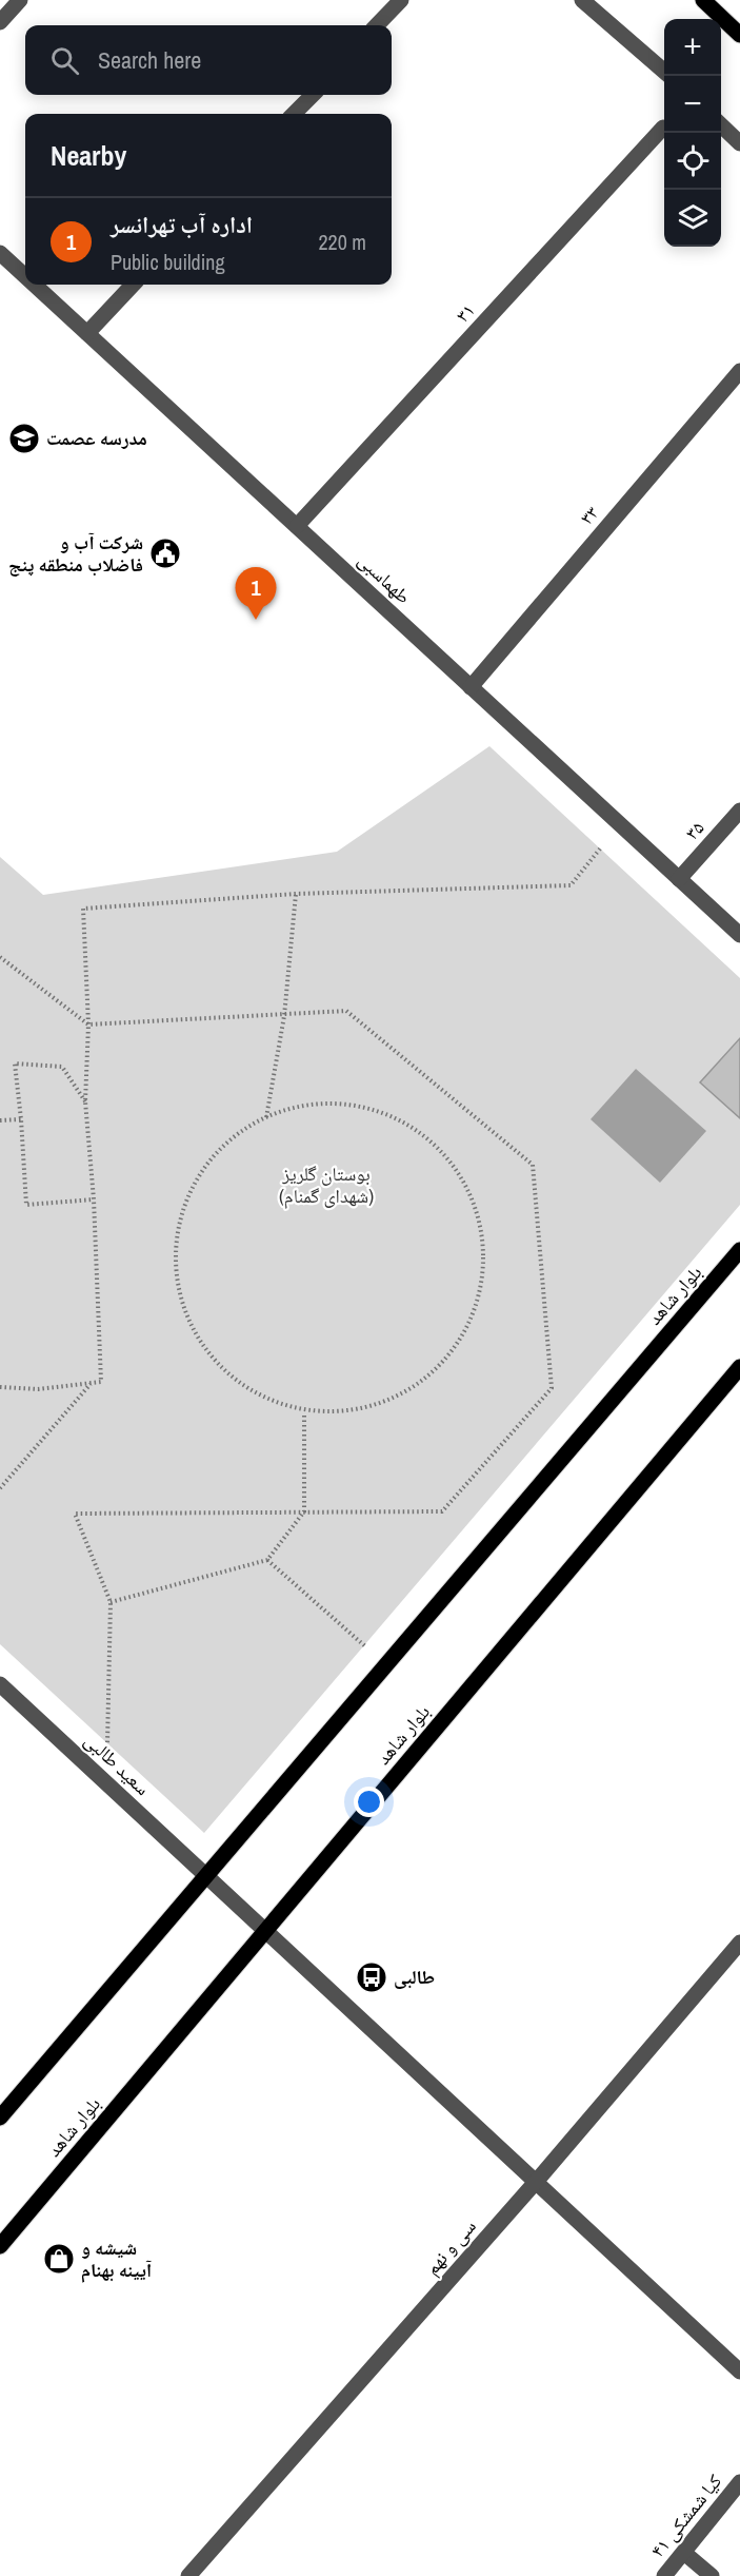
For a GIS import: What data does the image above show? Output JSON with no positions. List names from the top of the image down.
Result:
{
  "streets": {
    "main road": ["بلوار شاهد"],
    "street": [
      "۳۱",
      "۳۳",
      "طهماسبی",
      "۳۵",
      "سعید طالبی",
      "سی و نهم",
      "۴۱ کیا شمشکی"
    ]
  },
  "crossings": [
    ["۳۱", "طهماسبی"],
    ["۳۳", "طهماسبی"],
    ["طهماسبی", "۳۵"],
    ["بلوار شاهد", "سعید طالبی"]
  ],
  "parks": ["بوستان گلریز (شهدای گمنام)"],
  "places": {
    "school or university": ["مدرسه عصمت"],
    "public building": ["شرکت آب و فاضلاب منطقه پنج"],
    "bus stop": ["طالبی"],
    "shop": ["شیشه و آیینه بهنام"]
  },
  "page": {
    "map_buttons": ["+", "−"],
    "search": "Search here",
    "heading": "Nearby",
    "list": [
      {
        "mark": "1",
        "name": "اداره آب تهرانسر",
        "note": "Public building",
        "value": "220 m"
      }
    ],
    "pins": "1"
  }
}
